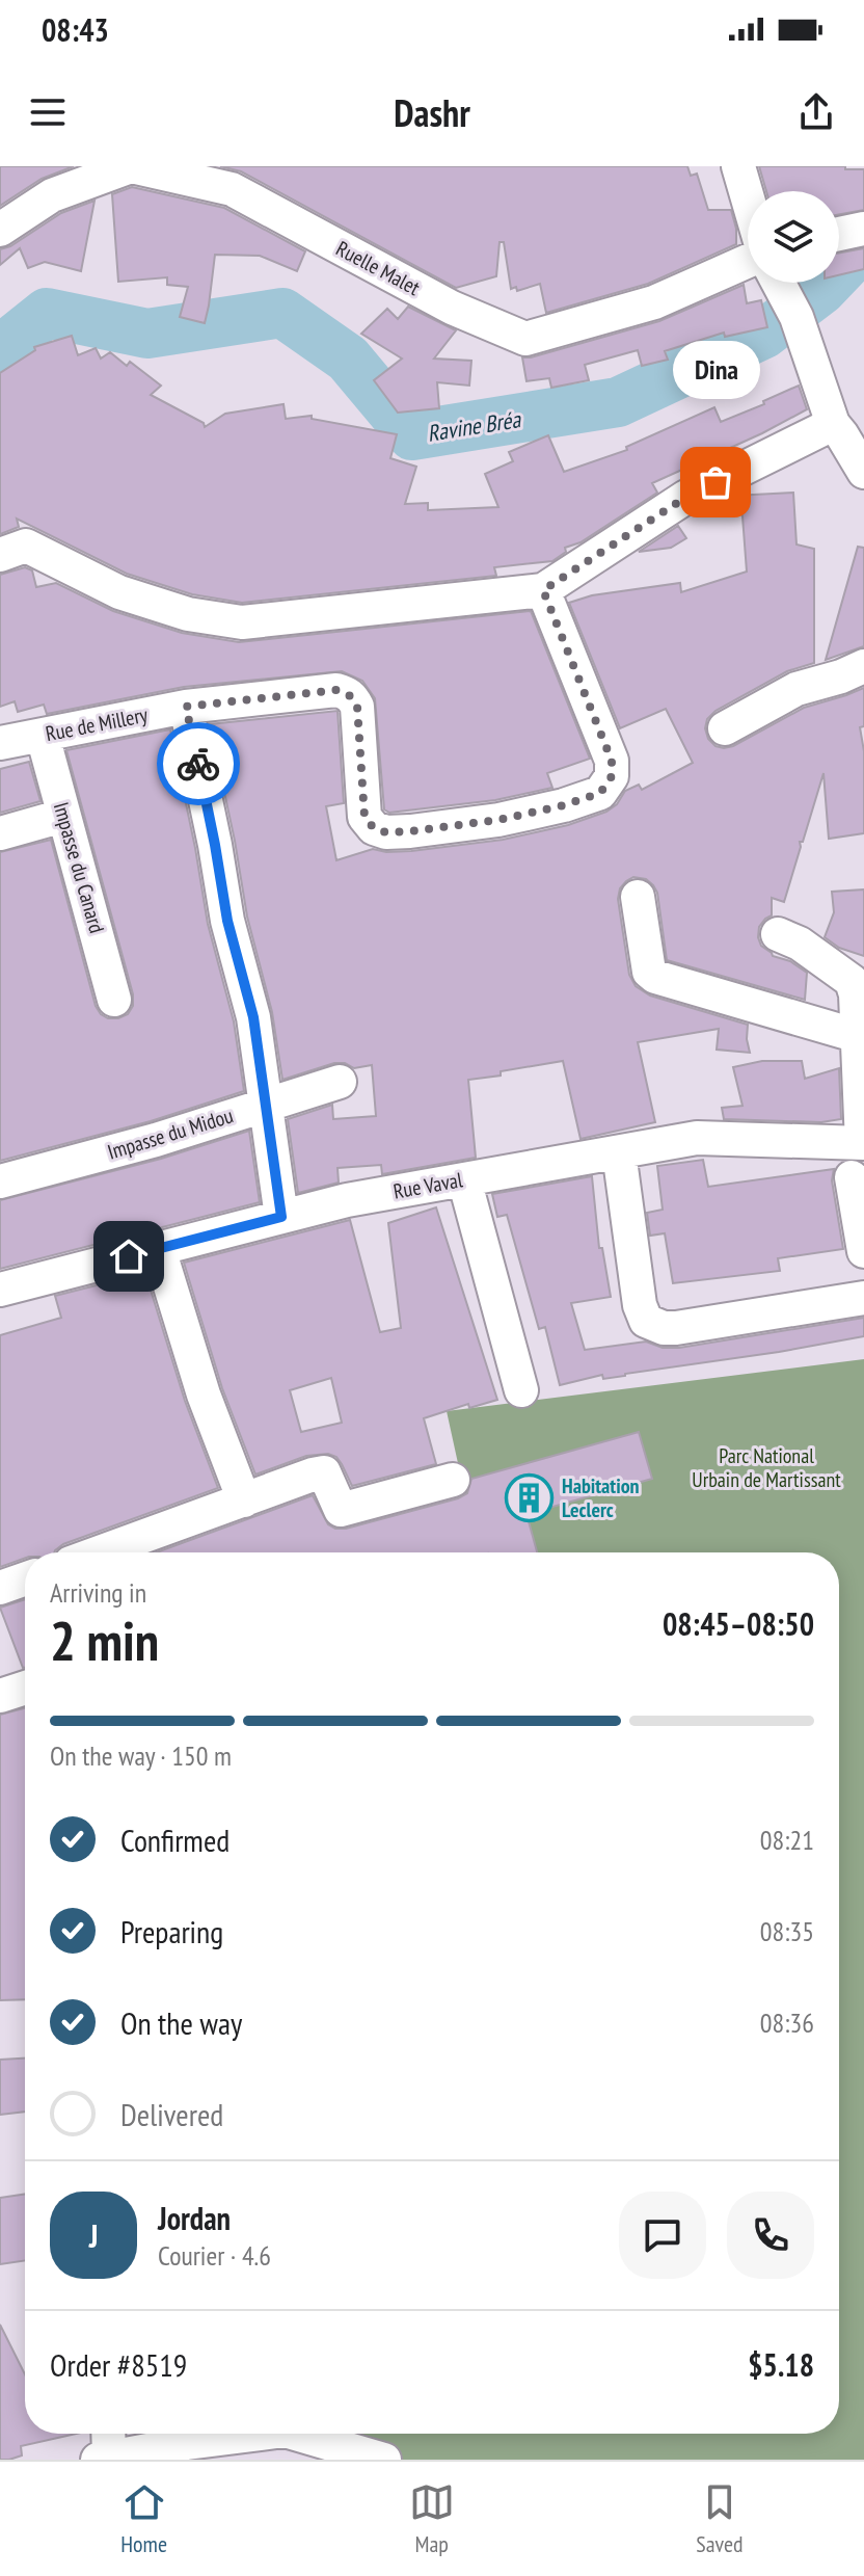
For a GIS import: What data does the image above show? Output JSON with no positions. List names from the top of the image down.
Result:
{
  "streets": {
    "street": [
      "Ruelle Malet",
      "Rue de Millery",
      "Impasse du Canard",
      "Impasse du Midou",
      "Rue Vaval"
    ]
  },
  "crossings": [
    ["Rue de Millery", "Impasse du Canard"]
  ],
  "water": ["Ravine Bréa"],
  "parks": ["Parc National Urbain de Martissant"],
  "places": {
    "other": ["Dina"],
    "building": ["Habitation Leclerc"]
  },
  "page": {
    "status": "08:43",
    "header": "Dashr",
    "bubble": "Dina",
    "heading": ["2 min", "Arriving in", "08:45–08:50"],
    "panel": [
      "Jordan",
      "Courier · 4.6",
      "Order #8519",
      "$5.18"
    ],
    "bar": "On the way · 150 m",
    "list": [
      ["Confirmed", "08:21"],
      ["Preparing", "08:35"],
      ["On the way", "08:36"],
      "Delivered"
    ],
    "round": "J",
    "tabs": ["Home", "Map", "Saved"]
  }
}
